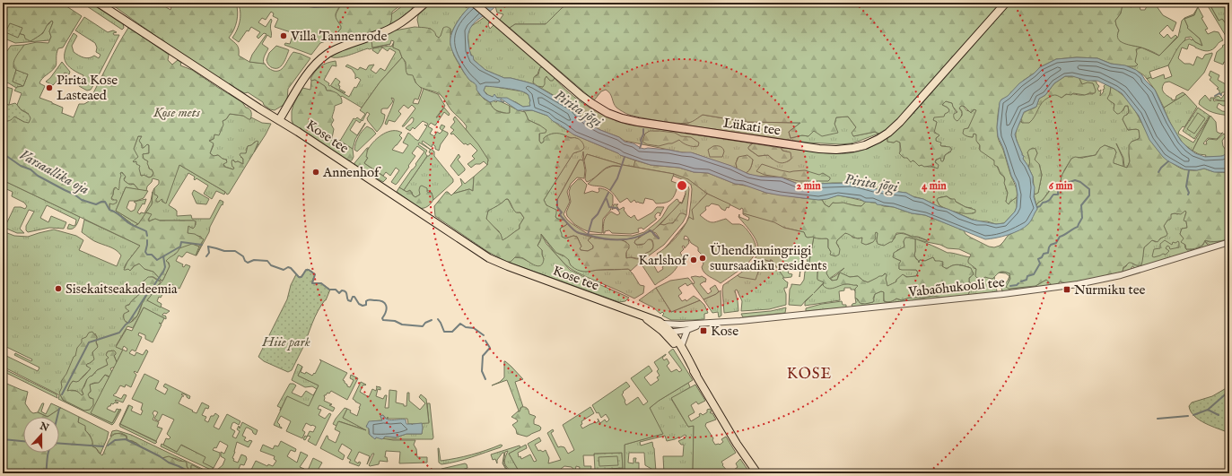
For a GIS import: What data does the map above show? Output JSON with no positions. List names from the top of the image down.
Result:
{
  "streets": {
    "main road": ["Lükati tee", "Kose tee"],
    "street": ["Vabaõhukooli tee"]
  },
  "crossings": [
    ["Kose tee", "Vabaõhukooli tee"]
  ],
  "districts": ["KOSE"],
  "water": ["Pirita jõgi", "Varsaallika oja"],
  "parks": ["Kose mets", "Hiie park"],
  "places": {
    "other": [
      "Villa Tannenrode",
      "Pirita Kose Lasteaed",
      "Annenhof",
      "Ühendkuningriigi suursaadiku residents",
      "Karlshof",
      "Sisekaitseakadeemia"
    ],
    "transit": ["Nurmiku tee", "Kose"]
  },
  "north": "top",
  "rings": ["2 min", "4 min", "6 min"]
}
